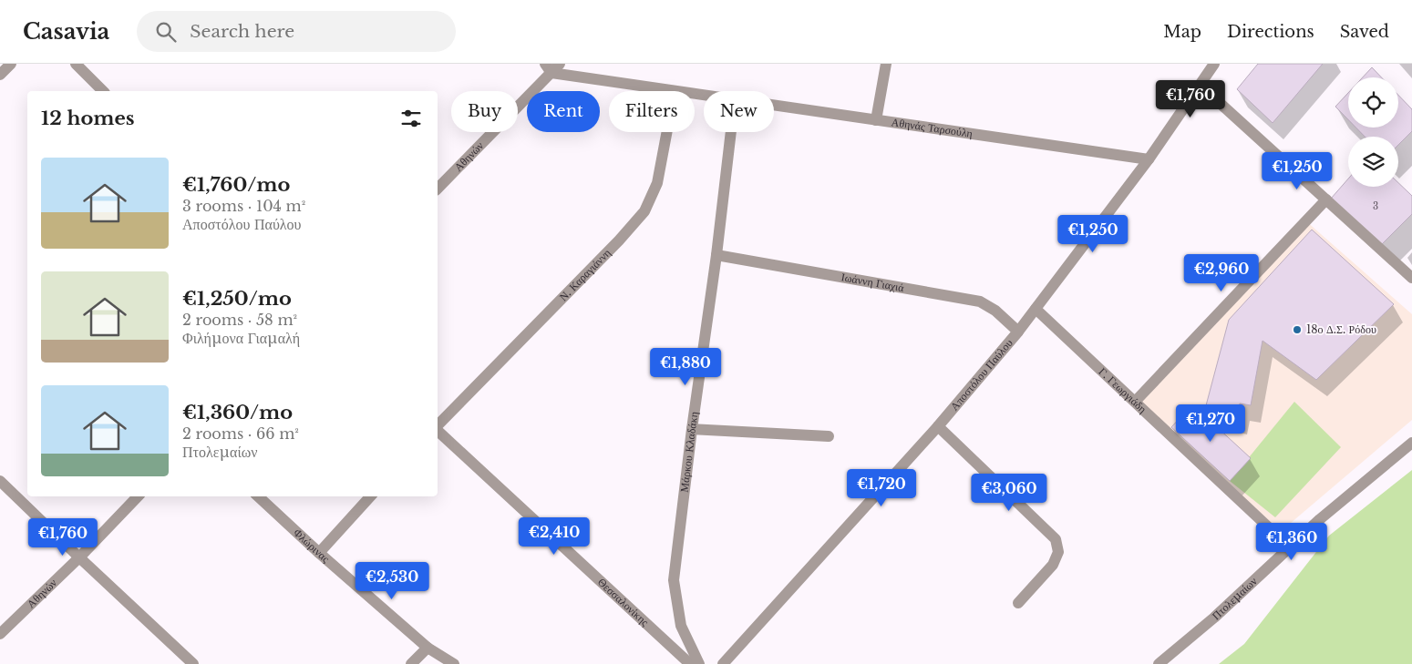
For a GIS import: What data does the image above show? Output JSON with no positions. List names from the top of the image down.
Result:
{
  "streets": {
    "street": [
      "Αθηνάς Ταρσούλη",
      "Αθηνών",
      "Ν. Καραγιάννη",
      "Ιωάννη Γιαχιά",
      "Αποστόλου Παύλου",
      "Γ. Γεωργιάδη",
      "Μάρκου Κλαδάκη",
      "Φλώρινας",
      "Πτολεμαίων",
      "Θεσσαλονίκης"
    ]
  },
  "crossings": [
    ["Αθηνάς Ταρσούλη", "Αθηνών"],
    ["Αθηνάς Ταρσούλη", "Αποστόλου Παύλου"],
    ["Ιωάννη Γιαχιά", "Αποστόλου Παύλου"],
    ["Ιωάννη Γιαχιά", "Μάρκου Κλαδάκη"],
    ["Αποστόλου Παύλου", "Γ. Γεωργιάδη"],
    ["Γ. Γεωργιάδη", "Πτολεμαίων"]
  ],
  "places": ["18ο Δ.Σ. Ρόδου"],
  "house_numbers": ["3"],
  "page": {
    "header": "Casavia",
    "search": "Search here",
    "nav": ["Map", "Directions", "Saved"],
    "price": [
      "€1,760",
      "€1,250",
      "€1,250",
      "€2,960",
      "€1,880",
      "€1,270",
      "€1,720",
      "€3,060",
      "€2,410",
      "€1,760",
      "€1,360",
      "€2,530"
    ],
    "chip": [
      "Buy",
      "Rent",
      "Filters",
      "New"
    ],
    "heading": "12 homes",
    "list": [
      {
        "name": "€1,760/mo",
        "note": "3 rooms · 104 m² · Αποστόλου Παύλου"
      },
      {
        "name": "€1,250/mo",
        "note": "2 rooms · 58 m² · Φιλήμονα Γιαμαλή"
      },
      {
        "name": "€1,360/mo",
        "note": "2 rooms · 66 m² · Πτολεμαίων"
      }
    ]
  }
}
